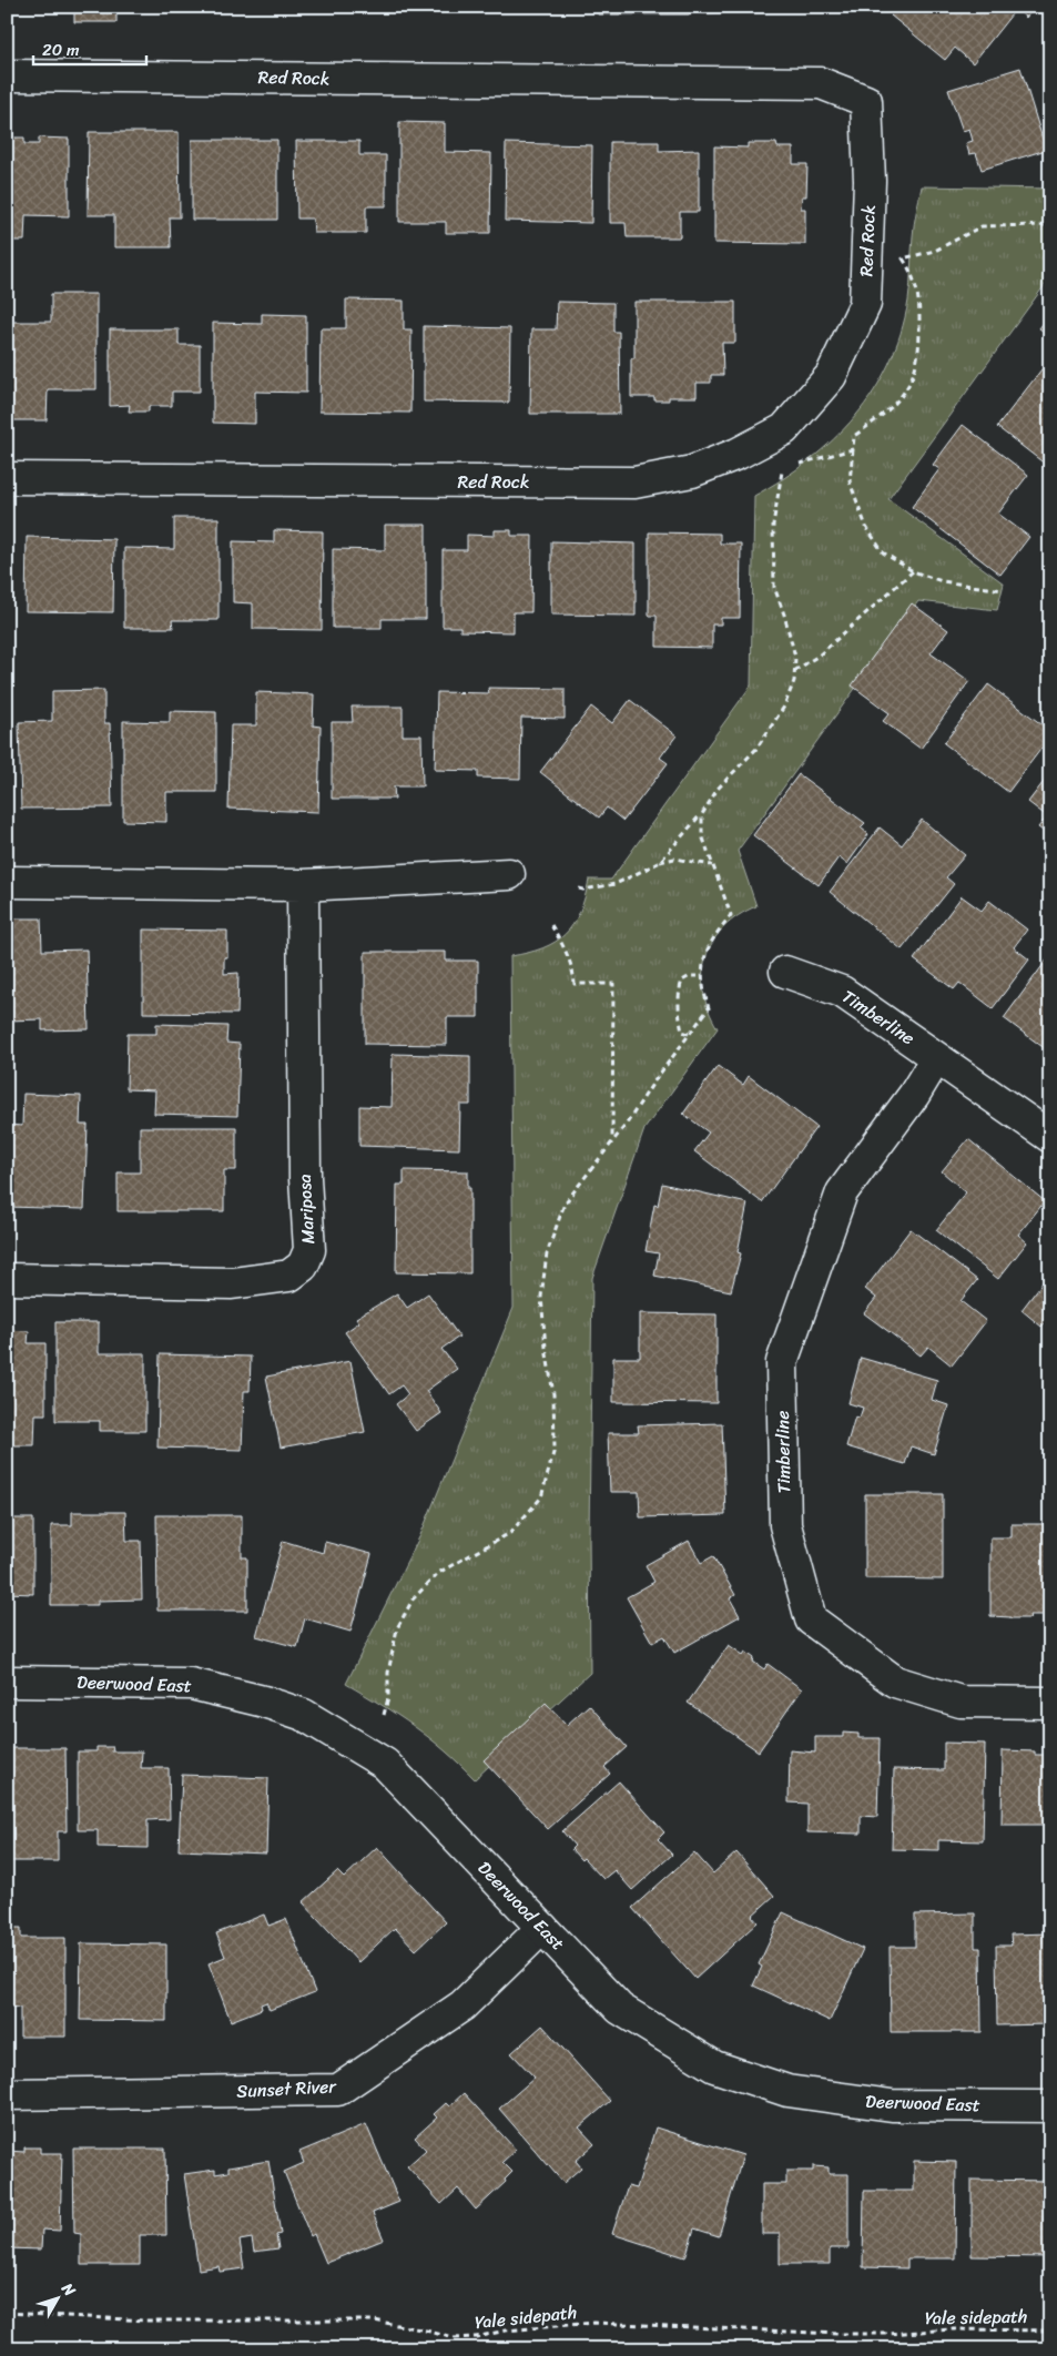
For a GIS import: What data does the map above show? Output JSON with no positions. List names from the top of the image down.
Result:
{
  "streets": {
    "street": [
      "Red Rock",
      "Timberline",
      "Mariposa",
      "Deerwood East",
      "Sunset River"
    ],
    "path": ["Yale sidepath"]
  },
  "crossings": [
    ["Deerwood East", "Sunset River"]
  ],
  "scale_bar": "20 m",
  "north": "top right"
}
